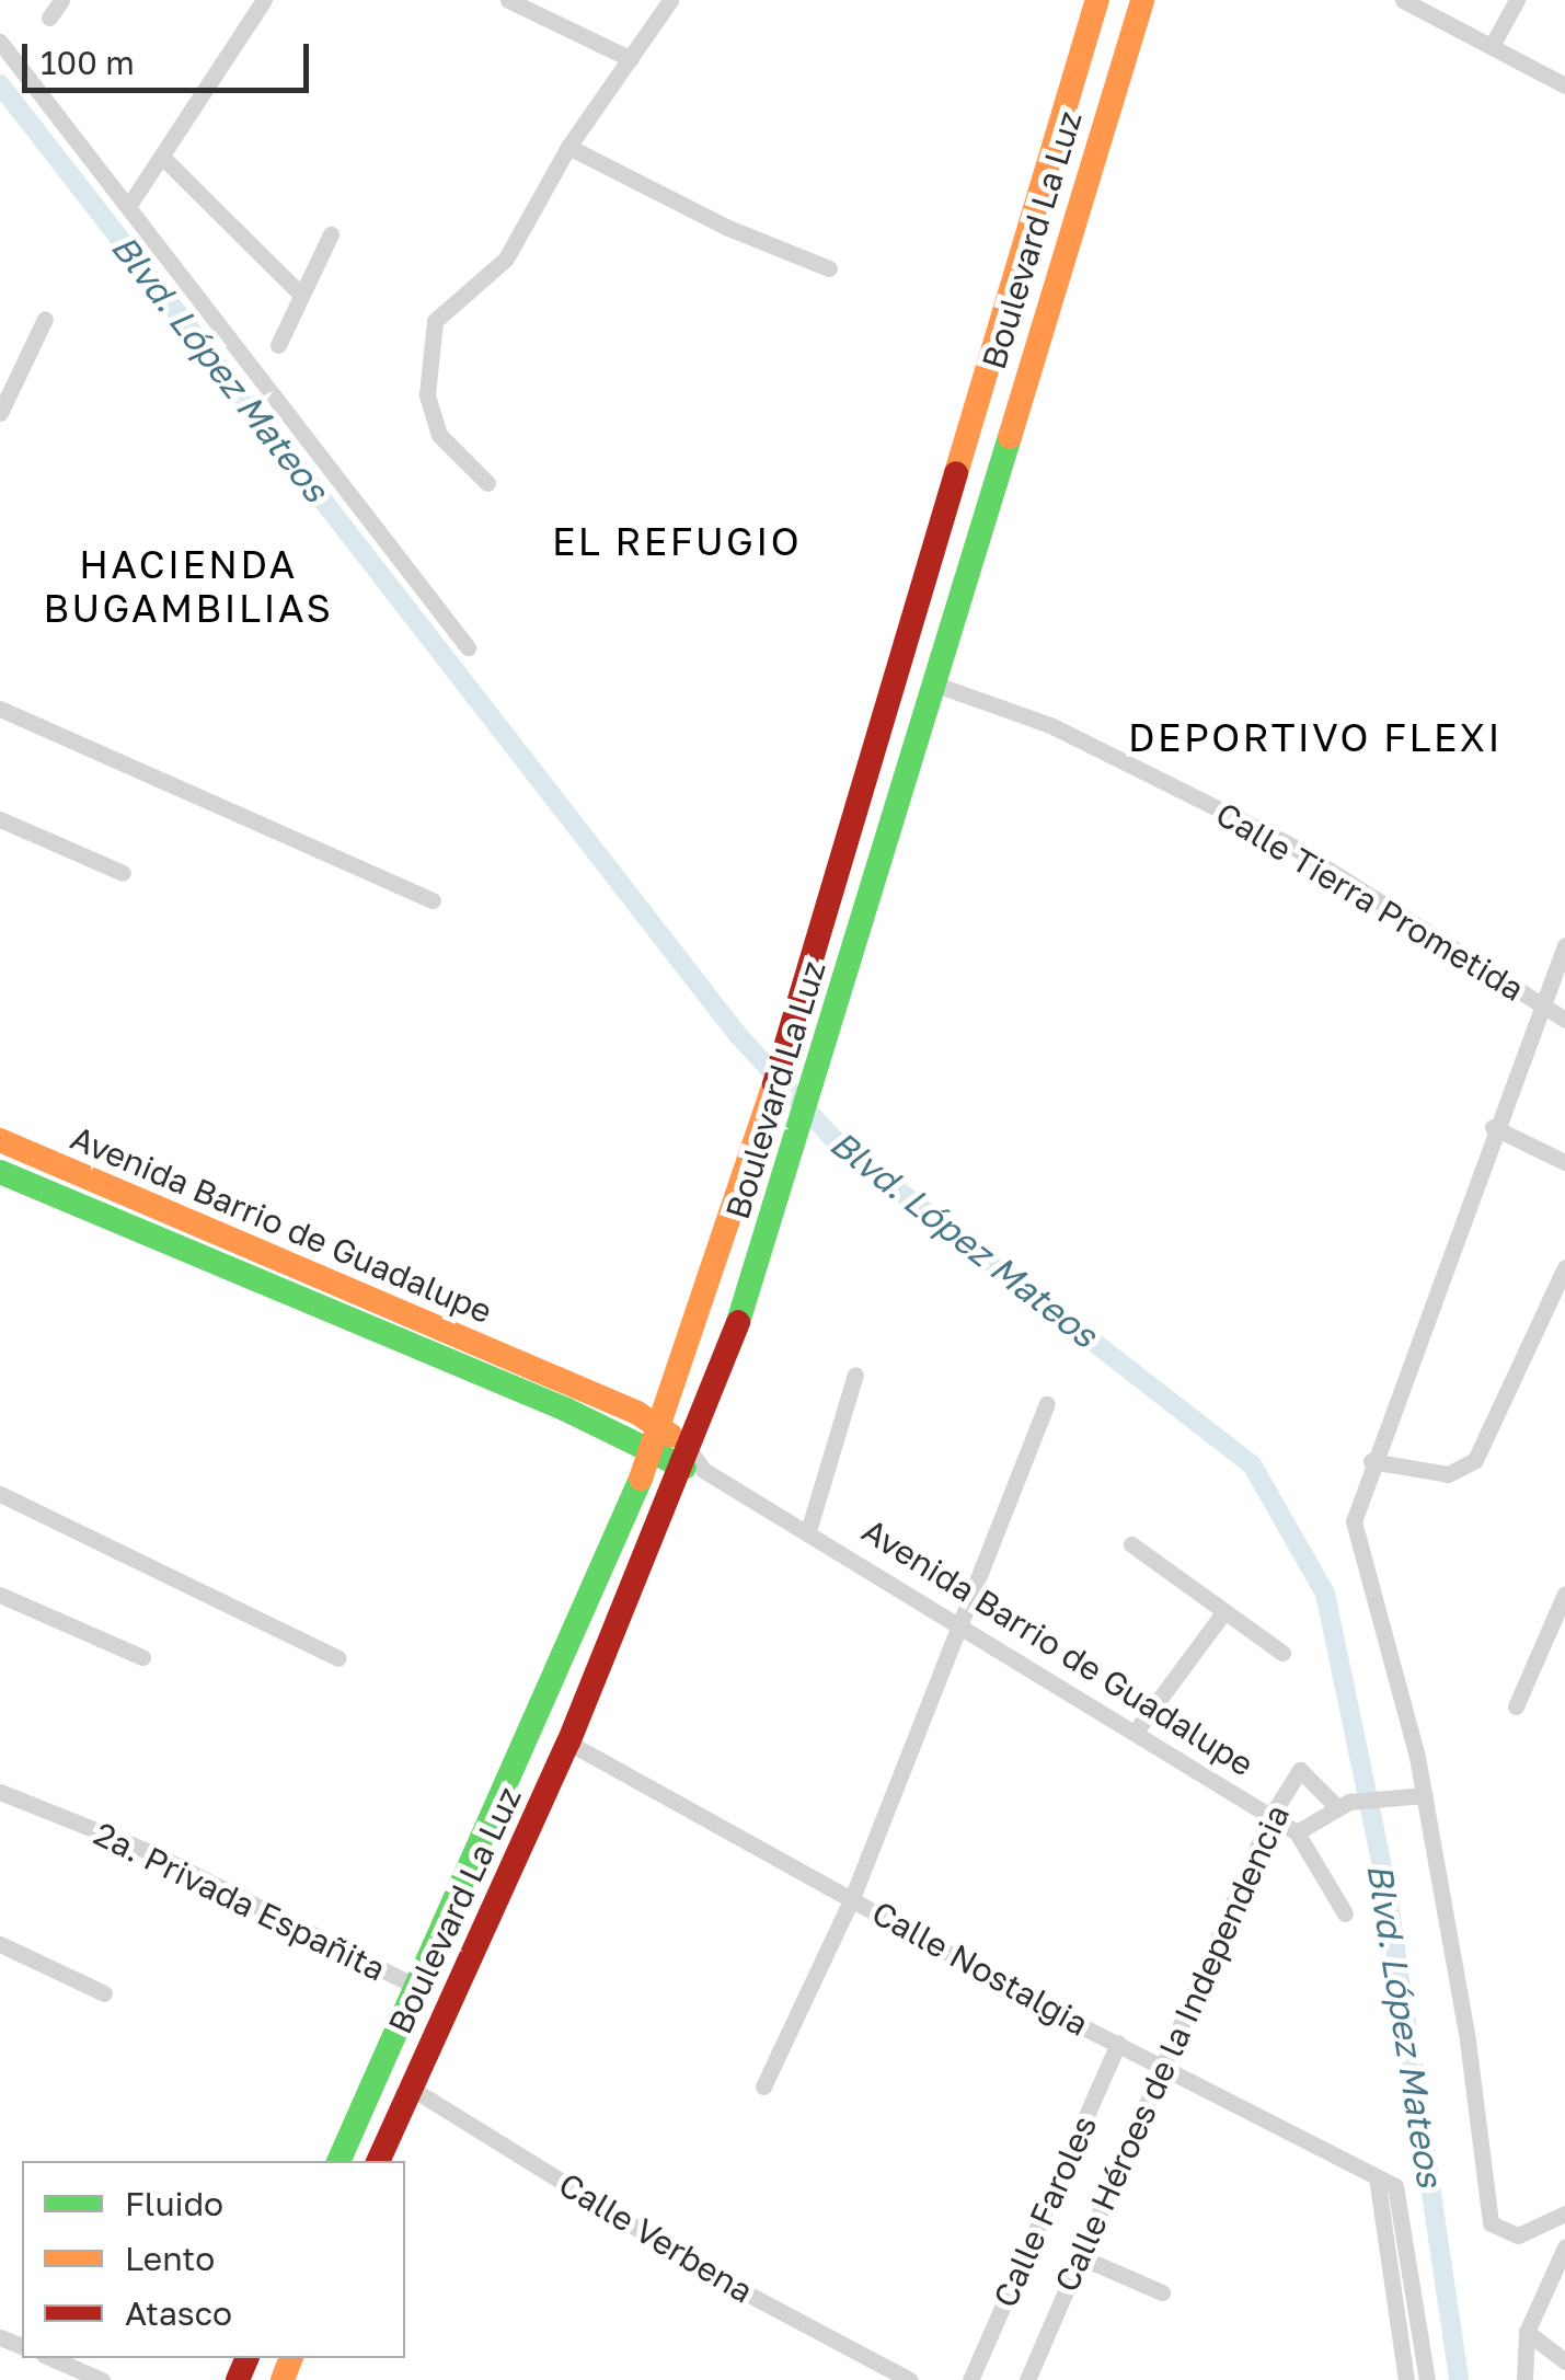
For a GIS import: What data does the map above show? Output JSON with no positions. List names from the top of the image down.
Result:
{
  "streets": {
    "main road": ["Boulevard La Luz", "Avenida Barrio de Guadalupe"],
    "street": [
      "Calle Tierra Prometida",
      "2a. Privada Españita",
      "Calle Nostalgia",
      "Calle Héroes de la Independencia",
      "Calle Faroles",
      "Calle Verbena"
    ]
  },
  "crossings": [
    ["Boulevard La Luz", "Calle Tierra Prometida"],
    ["Boulevard La Luz", "Avenida Barrio de Guadalupe"],
    ["Boulevard La Luz", "2a. Privada Españita"],
    ["Boulevard La Luz", "Calle Nostalgia"],
    ["Boulevard La Luz", "Calle Verbena"],
    ["Avenida Barrio de Guadalupe", "Calle Héroes de la Independencia"],
    ["Calle Nostalgia", "Calle Héroes de la Independencia"],
    ["Calle Nostalgia", "Calle Faroles"]
  ],
  "districts": ["EL REFUGIO", "HACIENDA BUGAMBILIAS", "DEPORTIVO FLEXI"],
  "water": ["Blvd. López Mateos"],
  "legend": ["Fluido", "Lento", "Atasco"],
  "scale_bar": "100 m"
}
